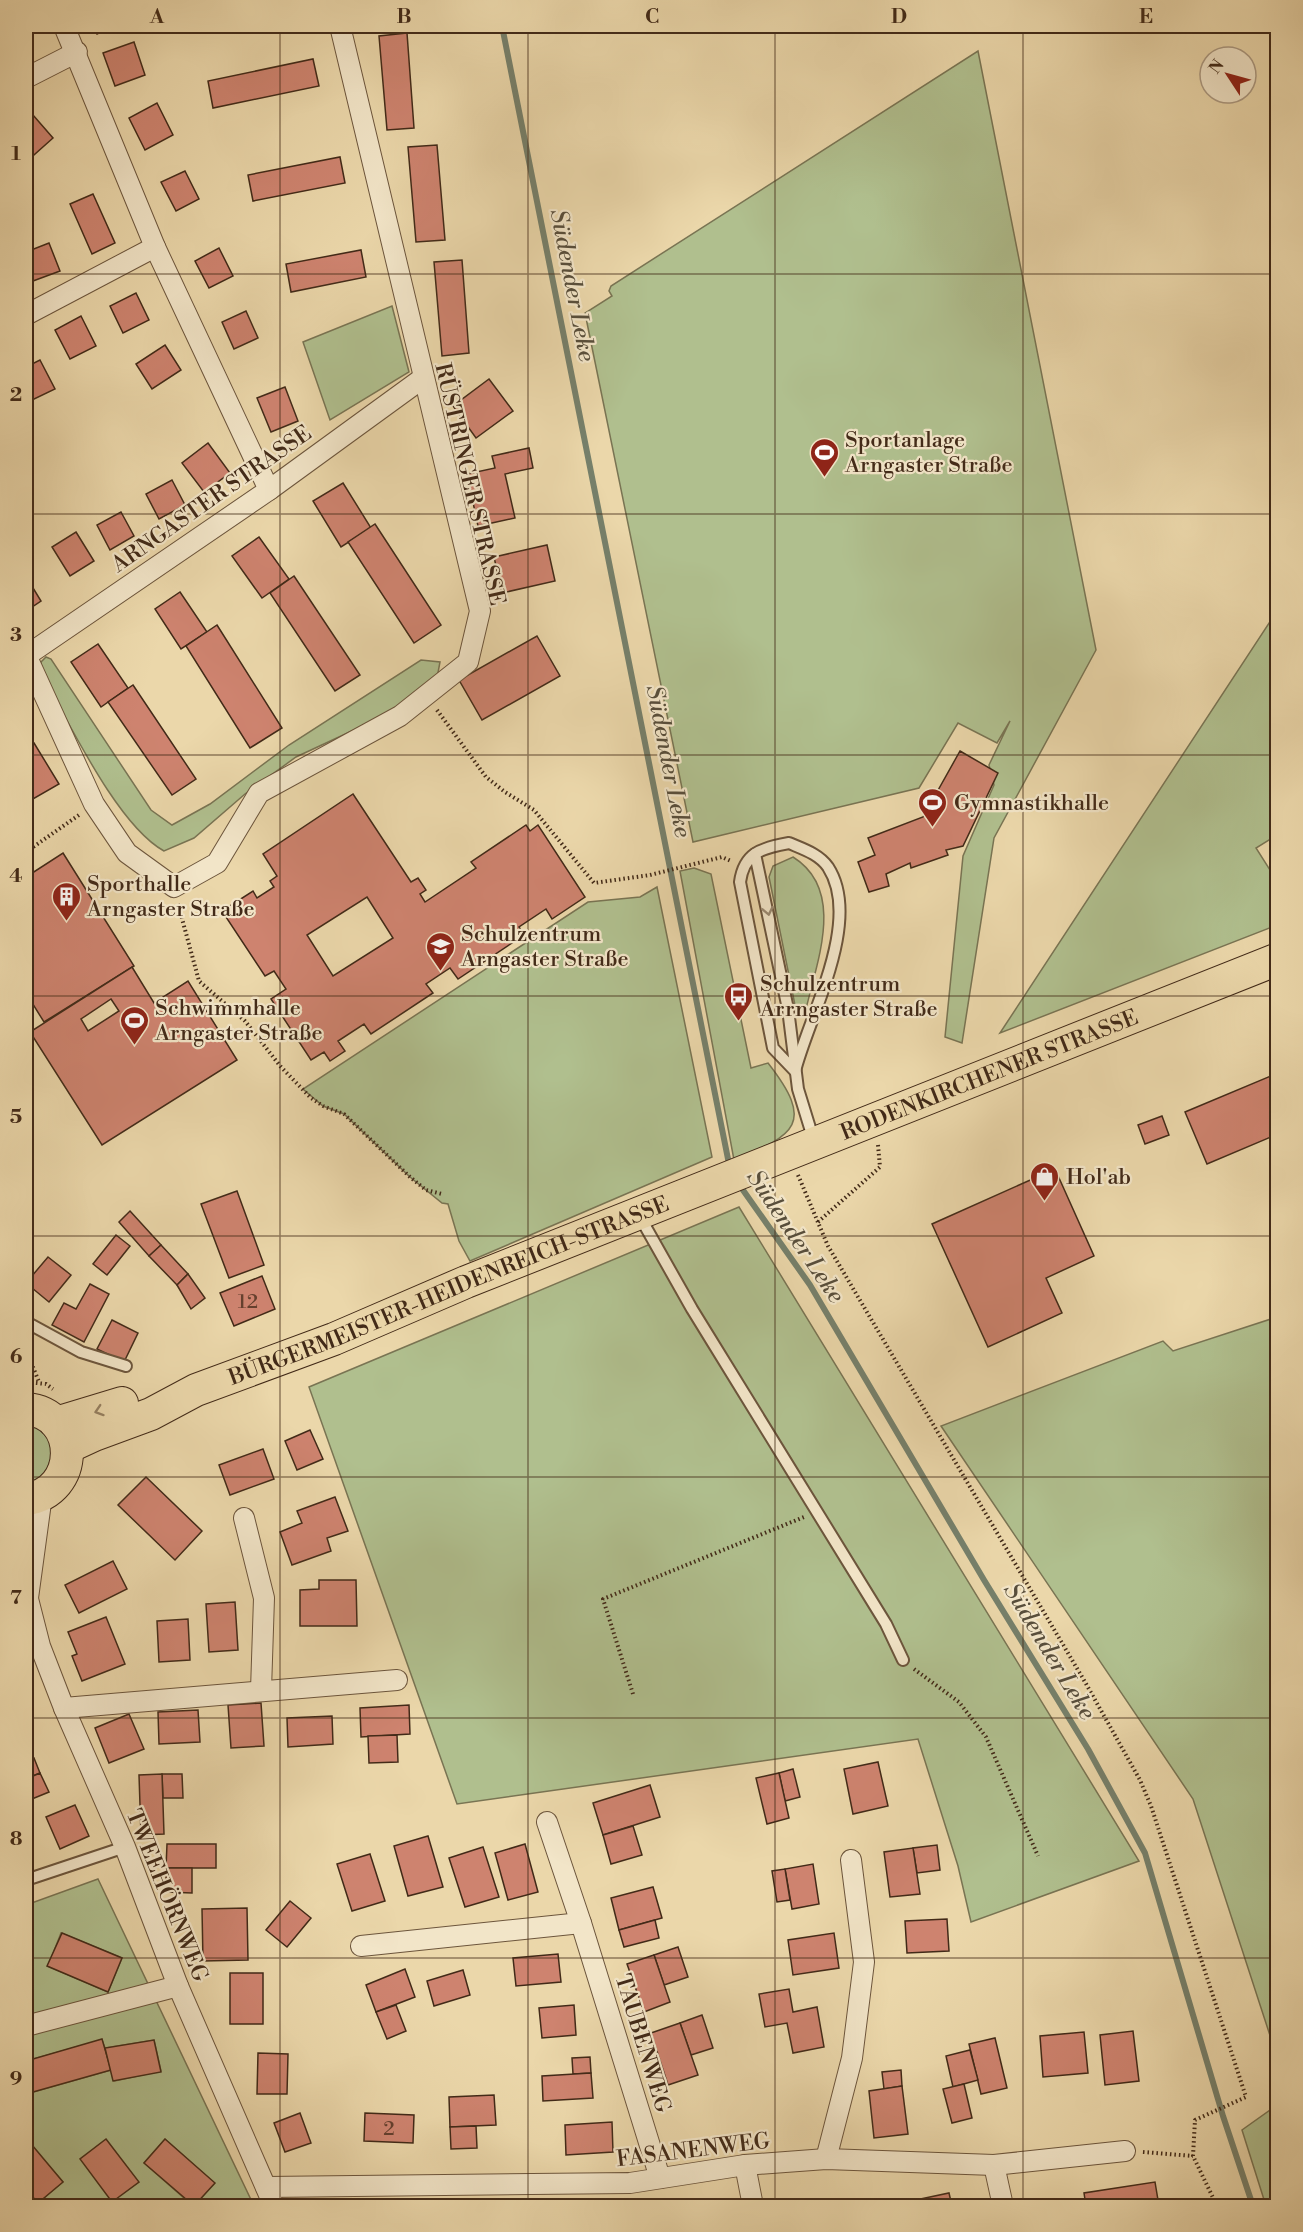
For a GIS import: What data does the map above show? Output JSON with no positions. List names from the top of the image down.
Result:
{
  "streets": {
    "main road": ["RODENKIRCHENER STRASSE", "BÜRGERMEISTER-HEIDENREICH-STRASSE"],
    "street": [
      "RÜSTRINGER STRASSE",
      "ARNGASTER STRASSE",
      "TWEEHÖRNWEG",
      "TAUBENWEG",
      "FASANENWEG"
    ]
  },
  "crossings": [
    ["RÜSTRINGER STRASSE", "ARNGASTER STRASSE"],
    ["RODENKIRCHENER STRASSE", "BÜRGERMEISTER-HEIDENREICH-STRASSE"],
    ["TWEEHÖRNWEG", "FASANENWEG"],
    ["TAUBENWEG", "FASANENWEG"]
  ],
  "water": ["Südender Leke"],
  "places": {
    "sports": ["Sportanlage Arngaster Straße", "Gymnastikhalle", "Schwimmhalle Arngaster Straße"],
    "building": ["Sporthalle Arngaster Straße"],
    "school or university": ["Schulzentrum Arngaster Straße"],
    "bus stop": ["Schulzentrum Arrngaster Straße"],
    "shop": ["Hol'ab"]
  },
  "house_numbers": ["12", "2"],
  "north": "top left",
  "grid": {
    "columns": [
      "A",
      "B",
      "C",
      "D",
      "E"
    ],
    "rows": [
      "1",
      "2",
      "3",
      "4",
      "5",
      "6",
      "7",
      "8",
      "9"
    ]
  }
}
